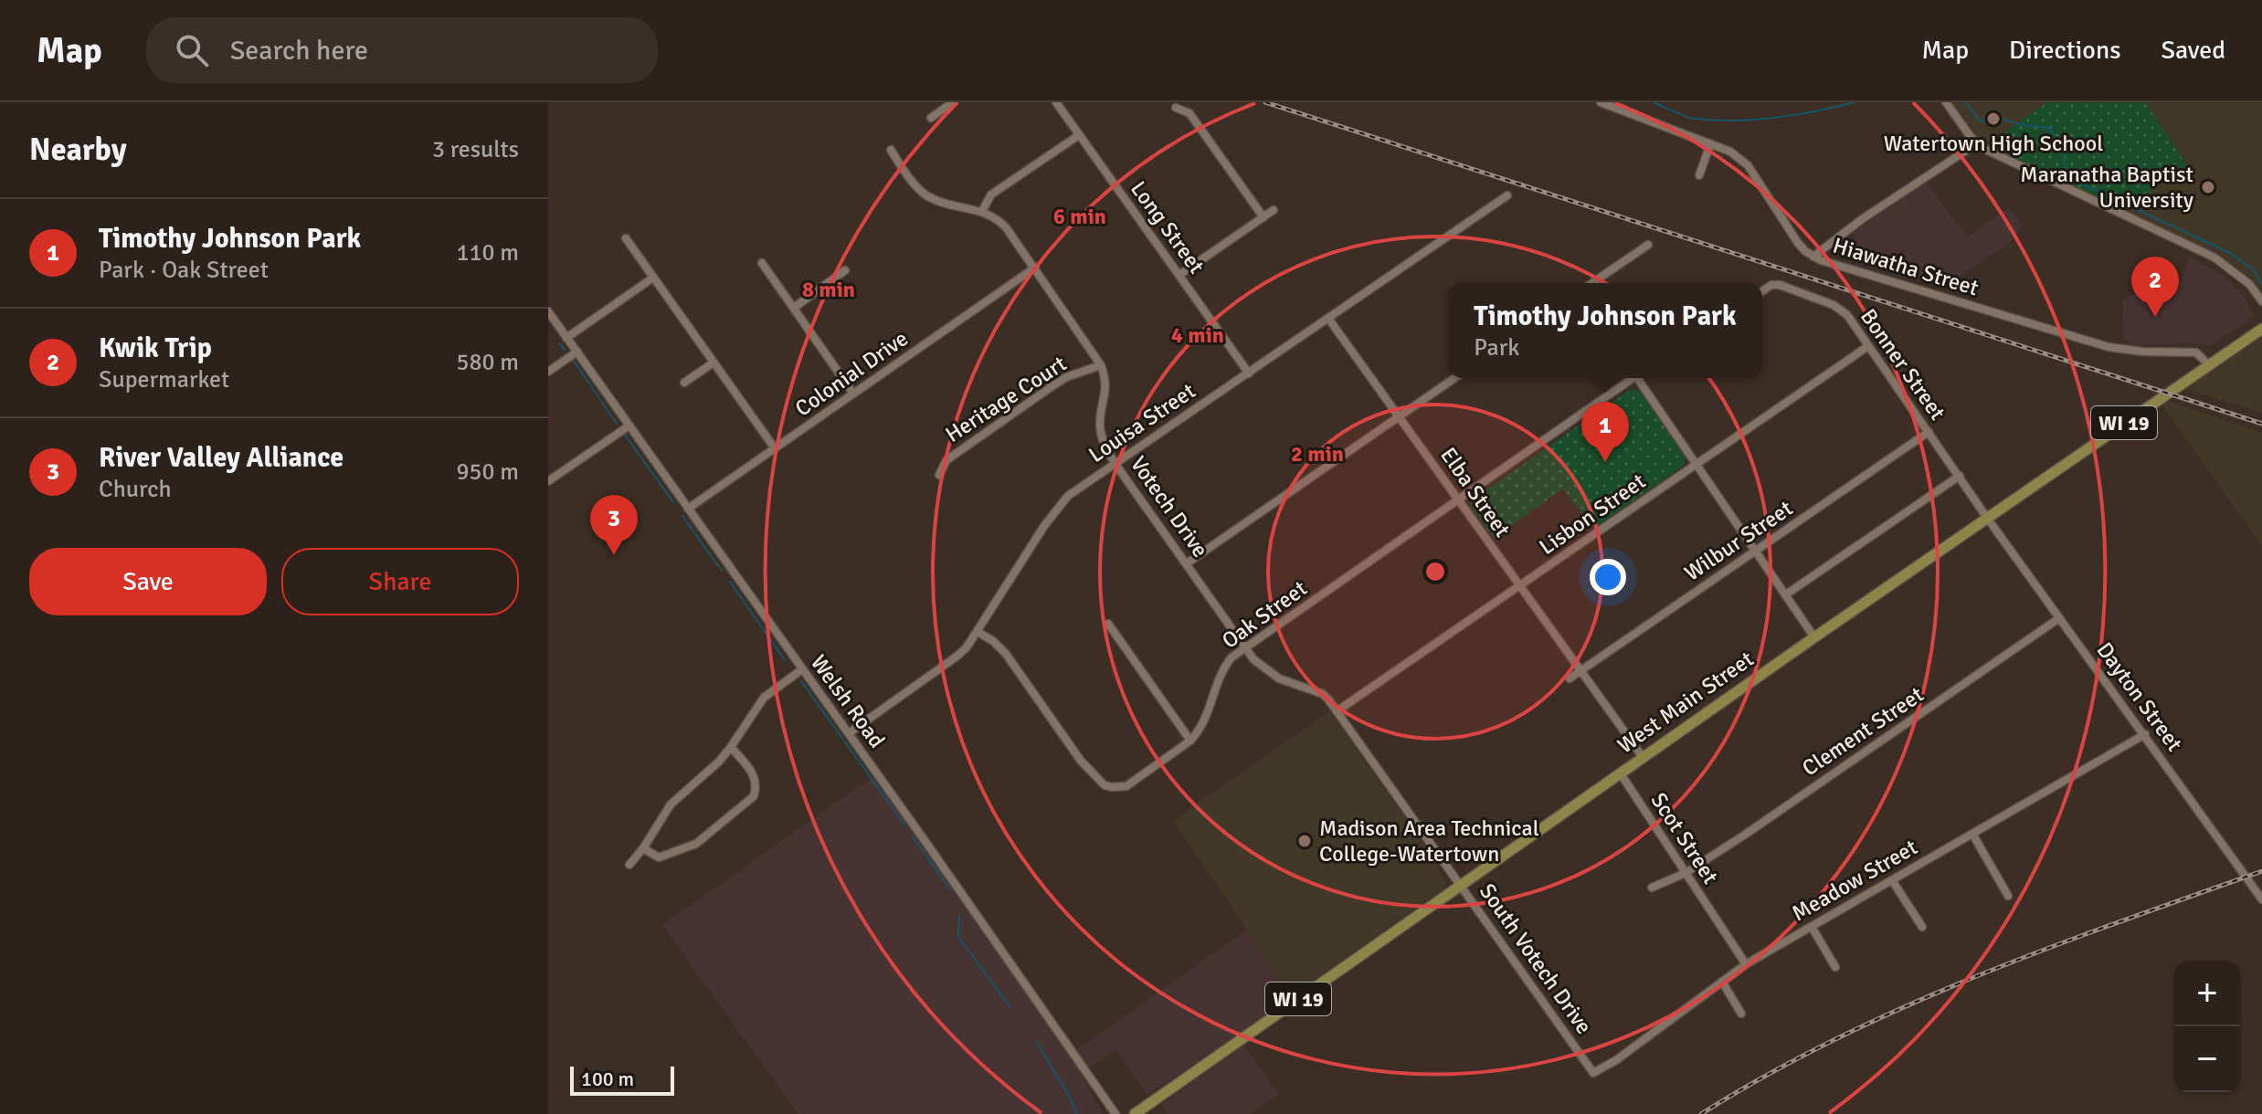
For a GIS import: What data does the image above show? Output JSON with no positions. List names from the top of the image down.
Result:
{
  "streets": {
    "main road": ["WI 19", "West Main Street"],
    "street": [
      "Long Street",
      "Hiawatha Street",
      "Bonner Street",
      "Colonial Drive",
      "Heritage Court",
      "Louisa Street",
      "Elba Street",
      "Votech Drive",
      "Lisbon Street",
      "Wilbur Street",
      "Oak Street",
      "Dayton Street",
      "Welsh Road",
      "Clement Street",
      "Scot Street",
      "Meadow Street",
      "South Votech Drive"
    ]
  },
  "crossings": [
    ["Long Street", "Louisa Street"],
    ["Hiawatha Street", "West Main Street"],
    ["Bonner Street", "Lisbon Street"],
    ["Bonner Street", "Wilbur Street"],
    ["Bonner Street", "Dayton Street"],
    ["Bonner Street", "West Main Street"],
    ["Colonial Drive", "Votech Drive"],
    ["Colonial Drive", "Welsh Road"],
    ["Heritage Court", "Votech Drive"],
    ["Louisa Street", "Elba Street"],
    ["Louisa Street", "Votech Drive"],
    ["Louisa Street", "Oak Street"],
    ["Louisa Street", "Welsh Road"],
    ["Elba Street", "Lisbon Street"],
    ["Elba Street", "Wilbur Street"],
    ["Elba Street", "Oak Street"],
    ["Elba Street", "West Main Street"],
    ["Votech Drive", "Lisbon Street"],
    ["Votech Drive", "Oak Street"],
    ["Votech Drive", "South Votech Drive"],
    ["Dayton Street", "West Main Street"],
    ["Dayton Street", "Clement Street"],
    ["Dayton Street", "Meadow Street"],
    ["West Main Street", "Scot Street"],
    ["West Main Street", "South Votech Drive"],
    ["Clement Street", "Scot Street"],
    ["Scot Street", "Meadow Street"],
    ["Meadow Street", "South Votech Drive"]
  ],
  "places": ["Watertown High School", "Maranatha Baptist University", "Madison Area Technical College-Watertown"],
  "scale_bar": "100 m",
  "page": {
    "header": "Map",
    "search": "Search here",
    "nav": ["Map", "Directions", "Saved"],
    "heading": ["Nearby", "3 results"],
    "list": [
      {
        "mark": "1",
        "name": "Timothy Johnson Park",
        "note": "Park · Oak Street",
        "value": "110 m"
      },
      {
        "mark": "2",
        "name": "Kwik Trip",
        "note": "Supermarket",
        "value": "580 m"
      },
      {
        "mark": "3",
        "name": "River Valley Alliance",
        "note": "Church",
        "value": "950 m"
      }
    ],
    "pins": ["2", "1", "3"],
    "popup": ["Timothy Johnson Park", "Park"],
    "buttons": ["Save", "Share"],
    "map_buttons": ["+", "−"],
    "scale": "100 m"
  },
  "rings": [
    "6 min",
    "8 min",
    "4 min",
    "2 min"
  ]
}
